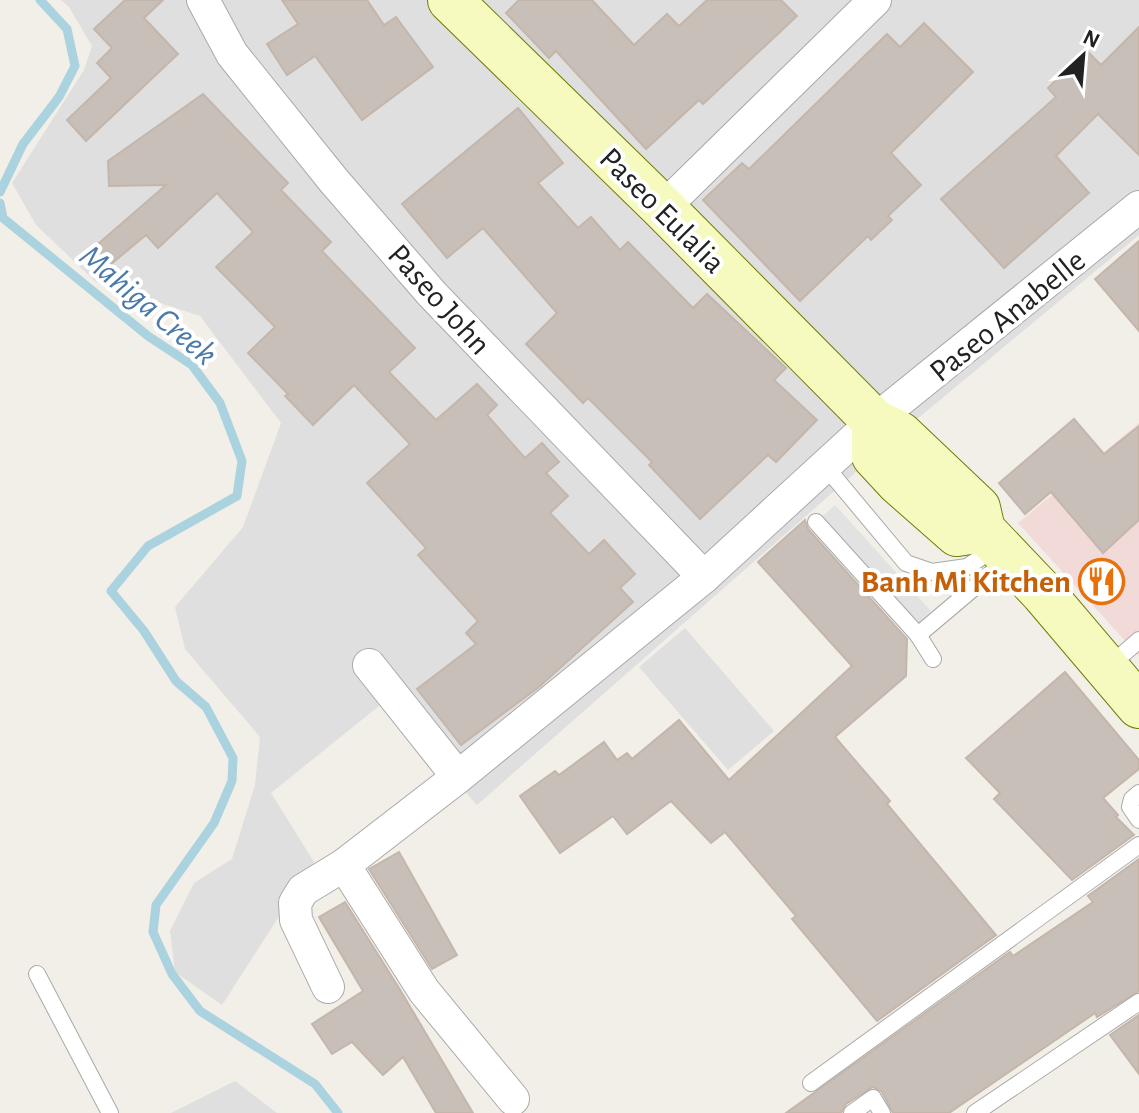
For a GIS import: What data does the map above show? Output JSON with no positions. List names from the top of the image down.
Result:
{
  "streets": {
    "street": ["Paseo Eulalia", "Paseo John", "Paseo Anabelle"]
  },
  "crossings": [
    ["Paseo Eulalia", "Paseo Anabelle"],
    ["Paseo John", "Paseo Anabelle"]
  ],
  "water": ["Mahiga Creek"],
  "places": {
    "restaurant": ["Banh Mi Kitchen"]
  },
  "north": "top right"
}
